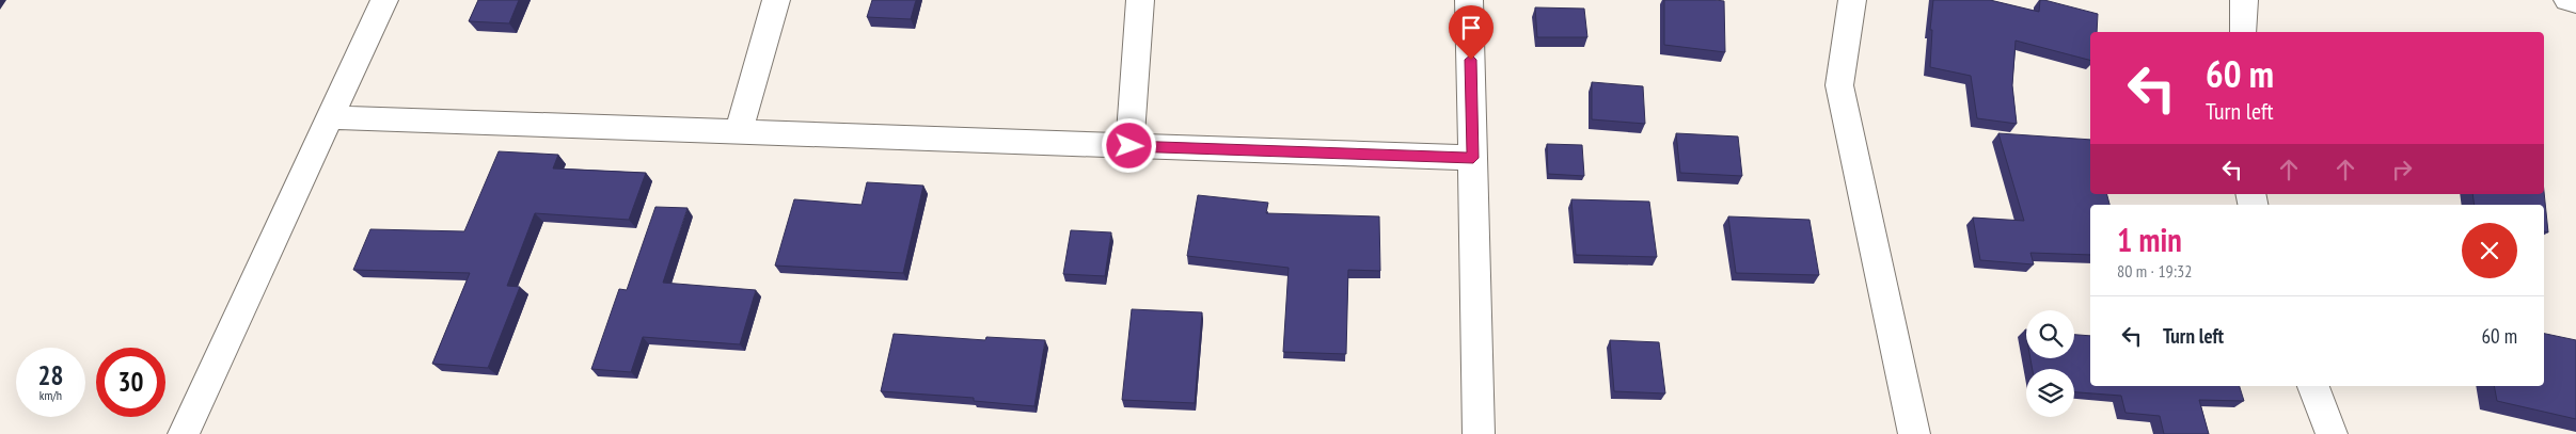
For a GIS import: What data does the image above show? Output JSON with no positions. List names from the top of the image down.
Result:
{
  "page": {
    "turn": ["60 m", "Turn left"],
    "heading": ["1 min", "80 m · 19:32"],
    "list": [
      {
        "name": "Turn left",
        "value": "60 m"
      }
    ],
    "speed": "28 km/h",
    "limit": "30"
  }
}
